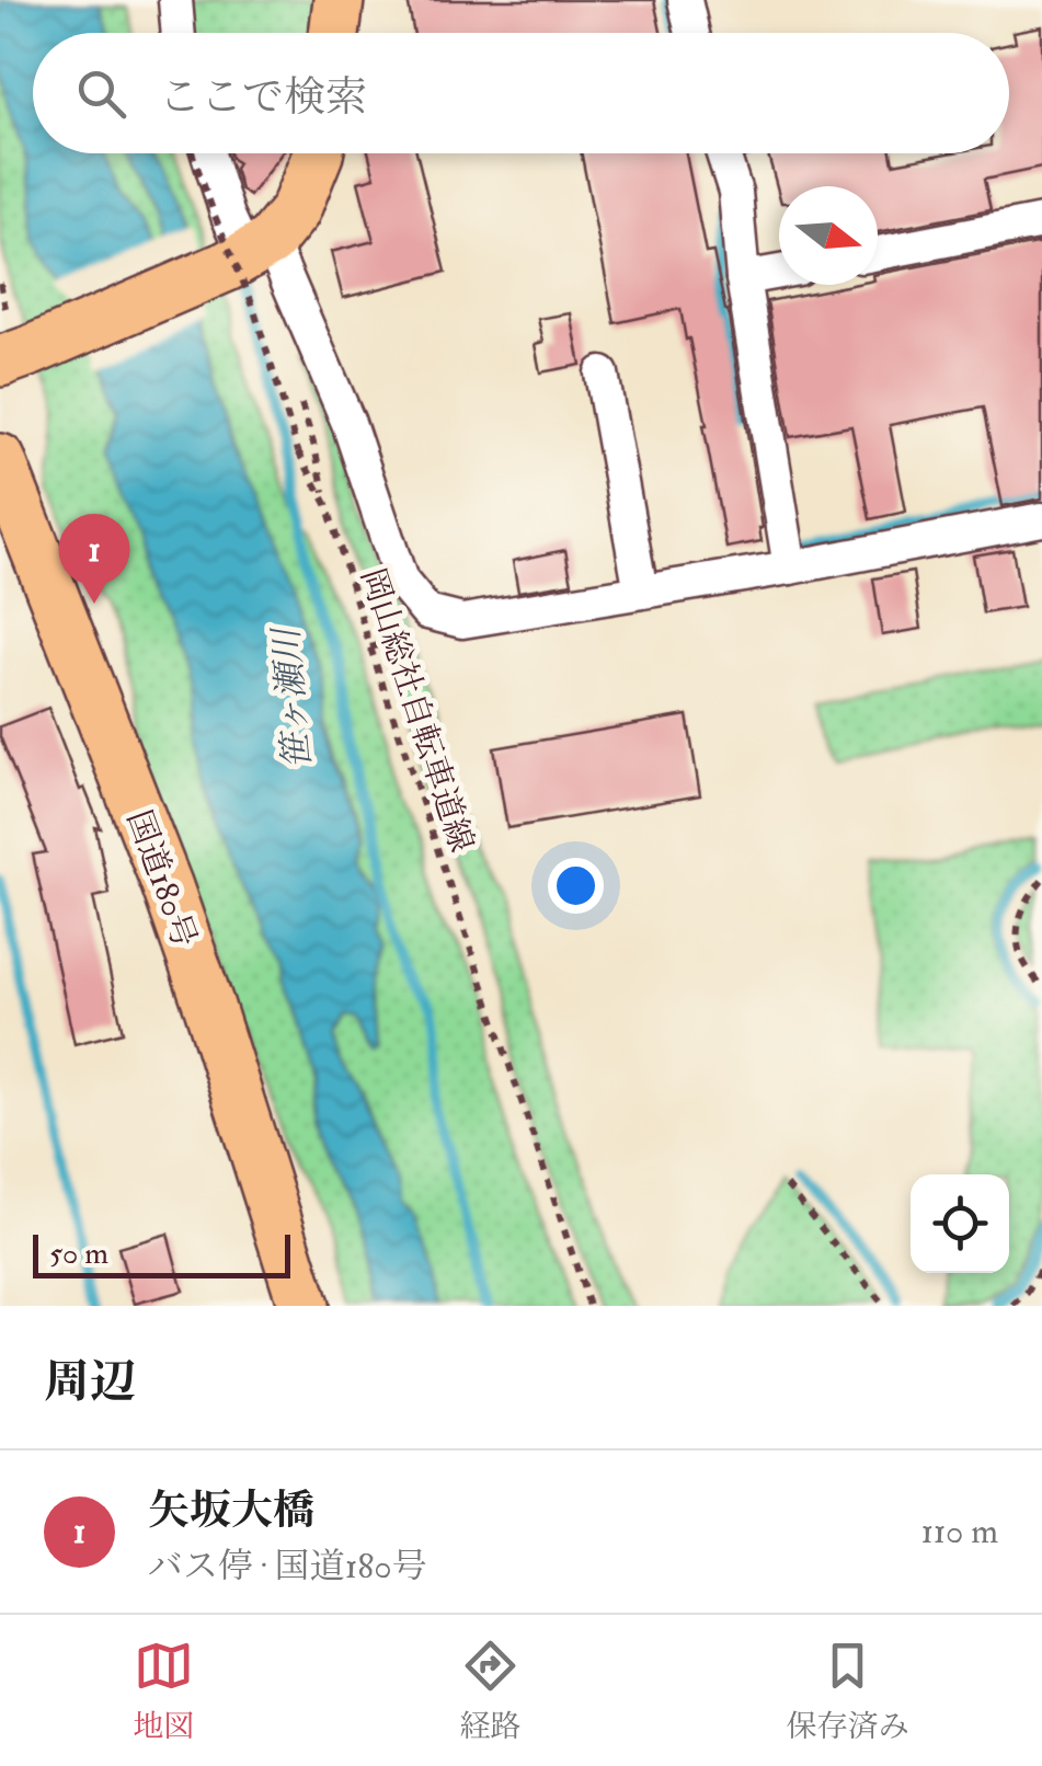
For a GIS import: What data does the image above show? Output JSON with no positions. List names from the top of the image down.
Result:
{
  "streets": {
    "highway": ["国道180号"],
    "path": ["岡山総社自転車道線"]
  },
  "water": ["笹ヶ瀬川"],
  "scale_bar": "50 m",
  "north": "right",
  "page": {
    "search": "ここで検索",
    "pins": "1",
    "scale": "50 m",
    "heading": "周辺",
    "list": [
      {
        "mark": "1",
        "name": "矢坂大橋",
        "note": "バス停 · 国道180号",
        "value": "110 m"
      }
    ],
    "nav": ["地図", "経路", "保存済み"]
  }
}
